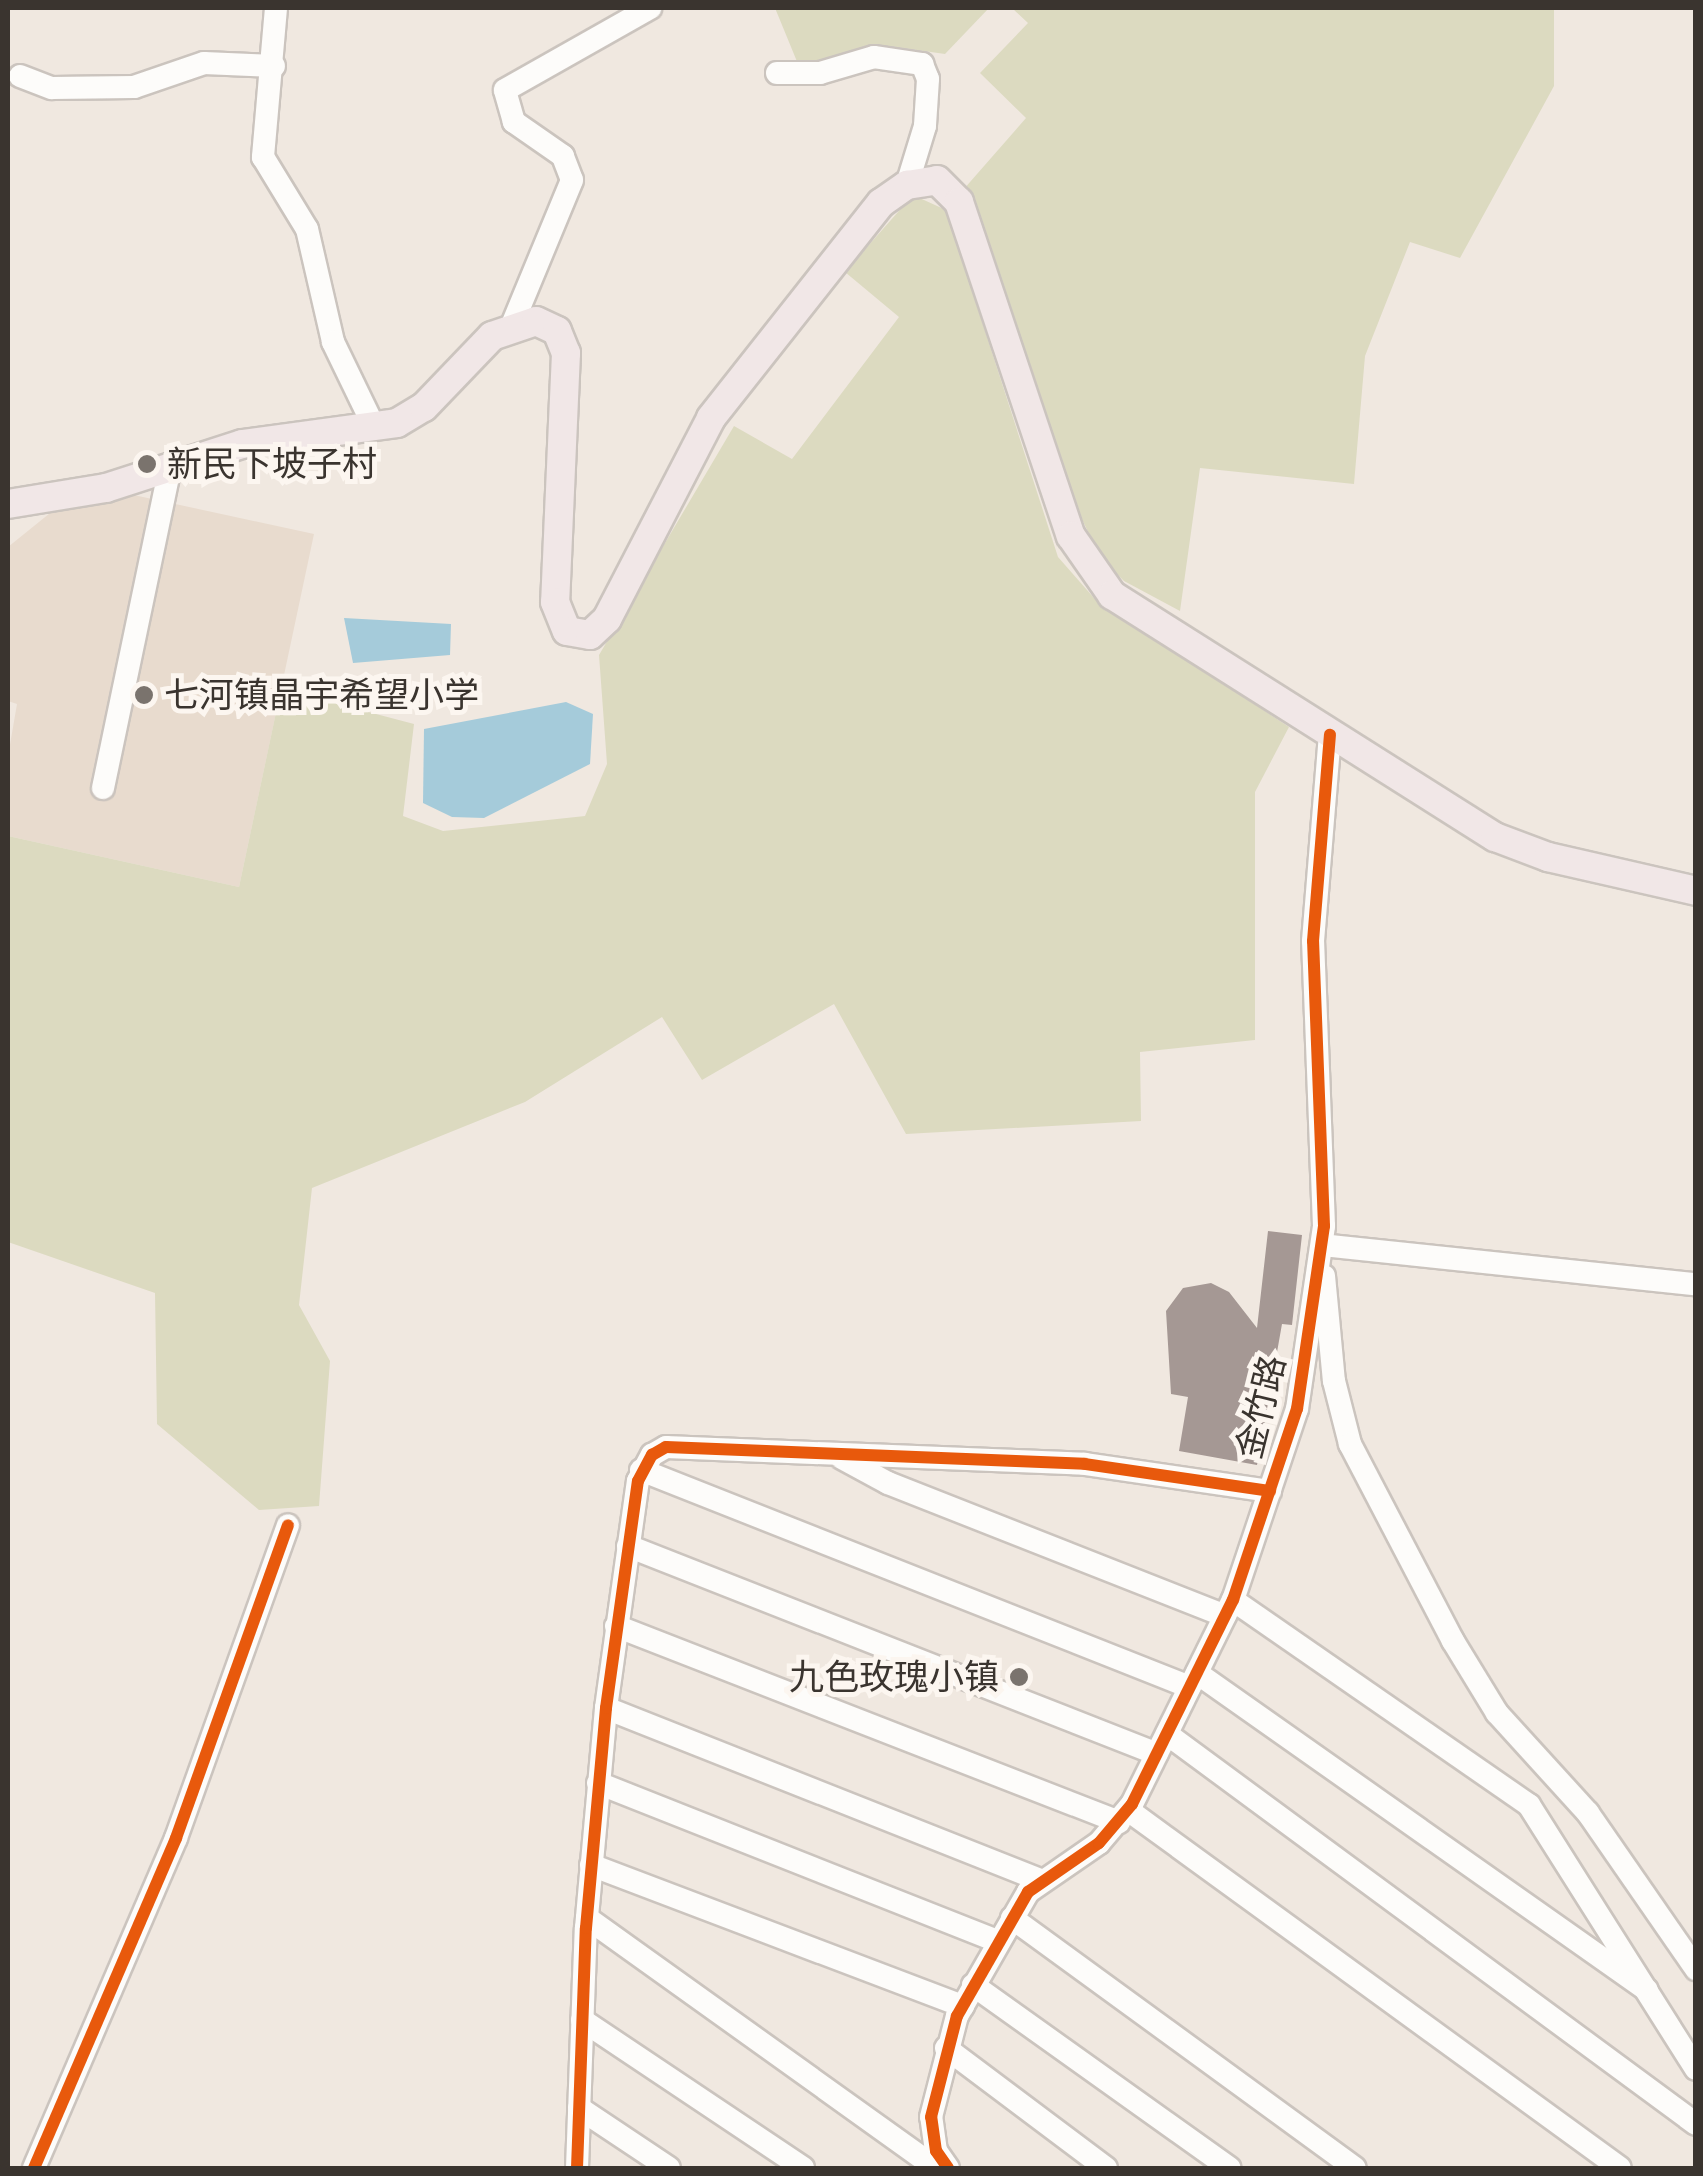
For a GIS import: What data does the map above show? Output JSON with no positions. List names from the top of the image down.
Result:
{
  "streets": {
    "street": ["金竹路"]
  },
  "places": ["新民下坡子村", "七河镇晶宇希望小学", "九色玫瑰小镇"]
}
